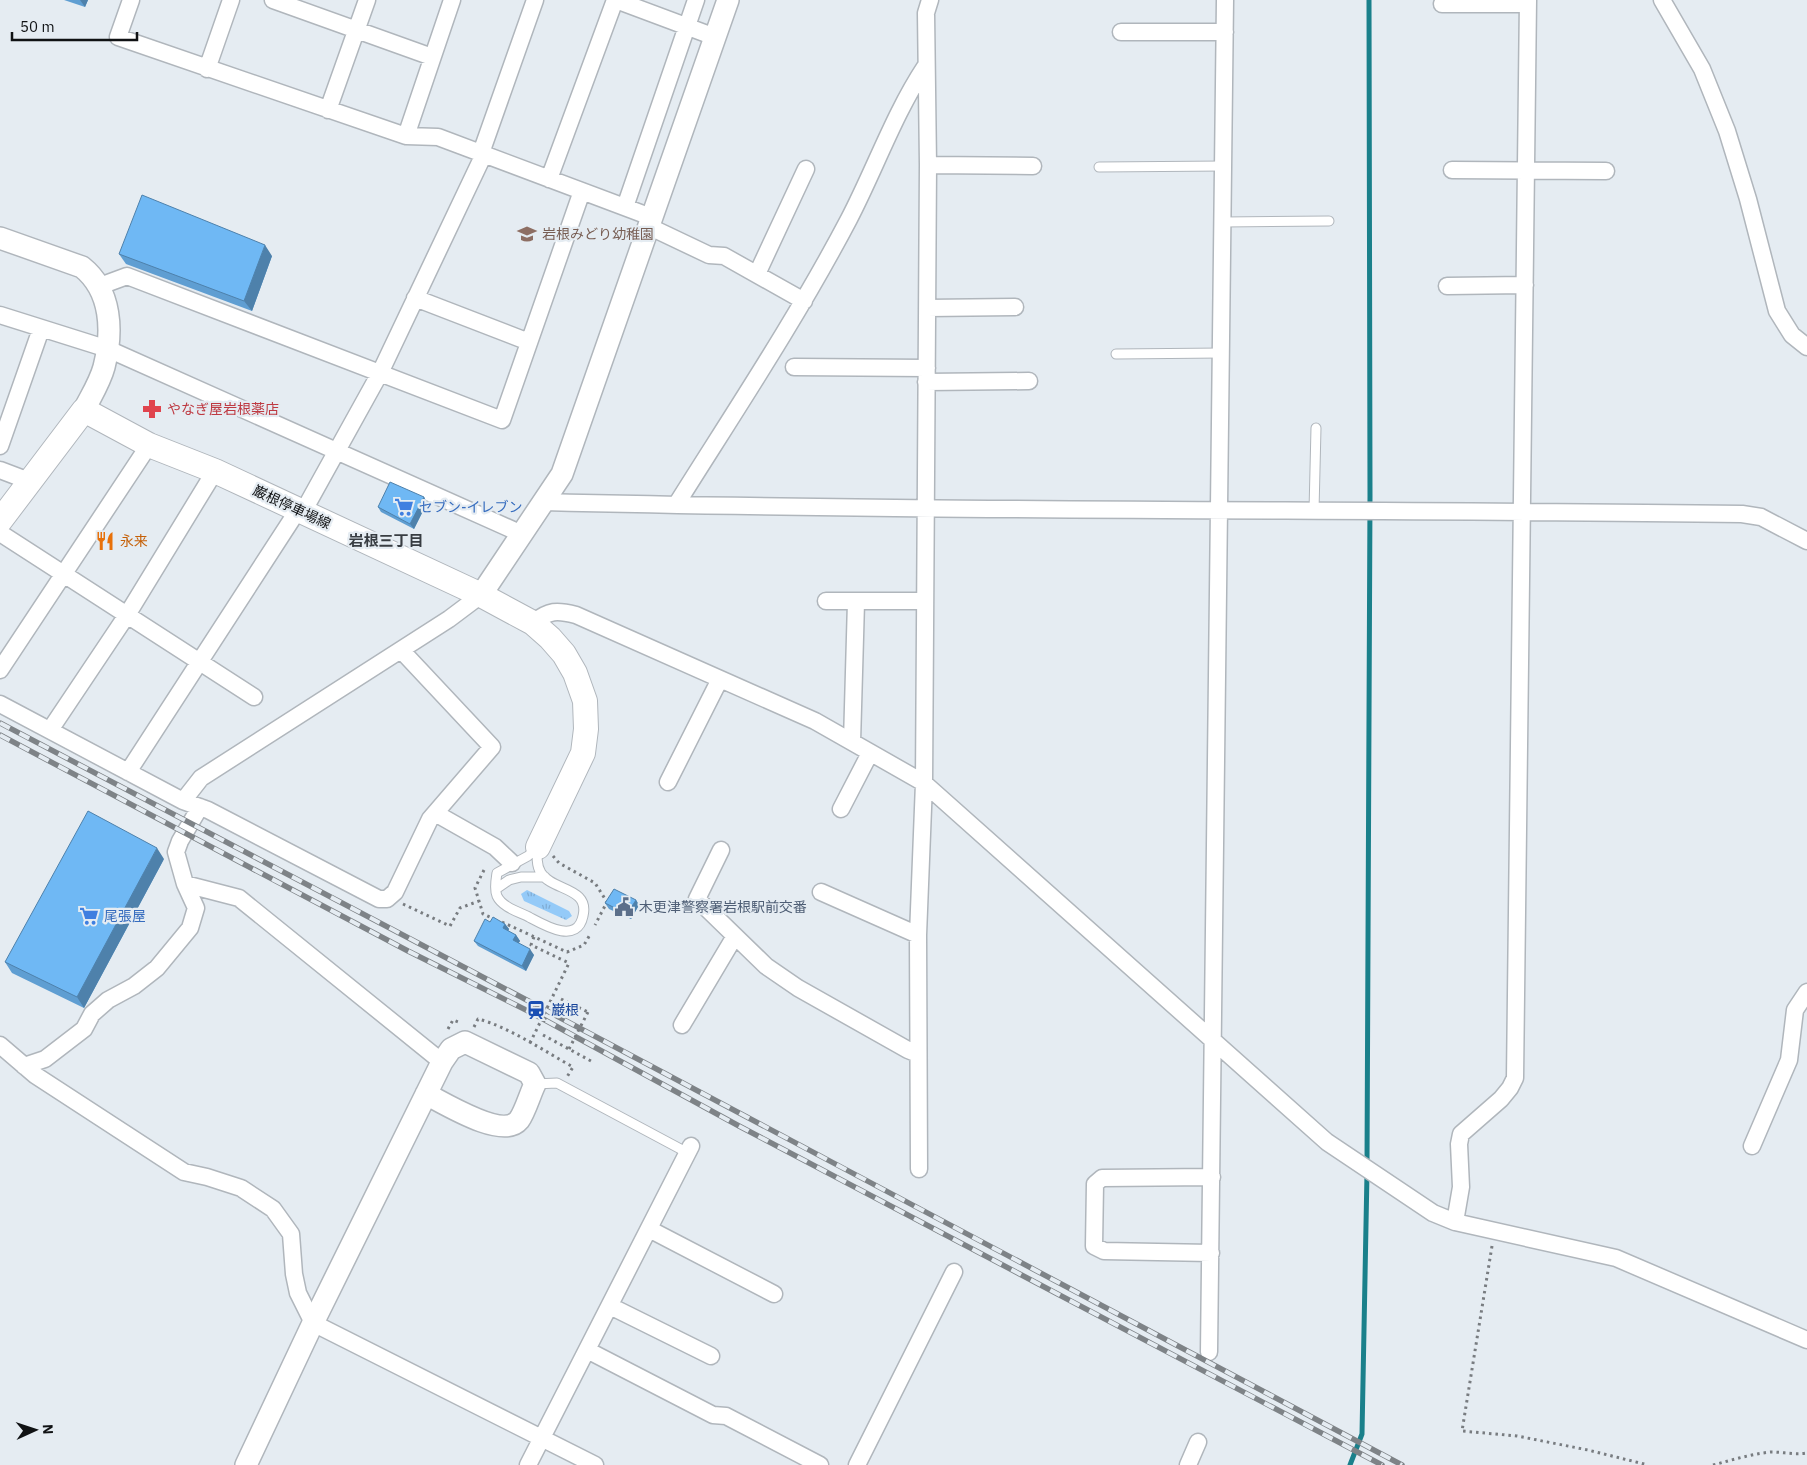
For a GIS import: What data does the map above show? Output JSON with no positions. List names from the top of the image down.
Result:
{
  "streets": {
    "main road": ["巌根停車場線"]
  },
  "districts": ["岩根三丁目"],
  "places": {
    "school or university": ["岩根みどり幼稚園"],
    "pharmacy": ["やなぎ屋岩根薬店"],
    "supermarket": ["セブン-イレブン", "尾張屋"],
    "restaurant": ["永来"],
    "public building": ["木更津警察署岩根駅前交番"],
    "station": ["巌根"]
  },
  "scale_bar": "50 m",
  "north": "right"
}
